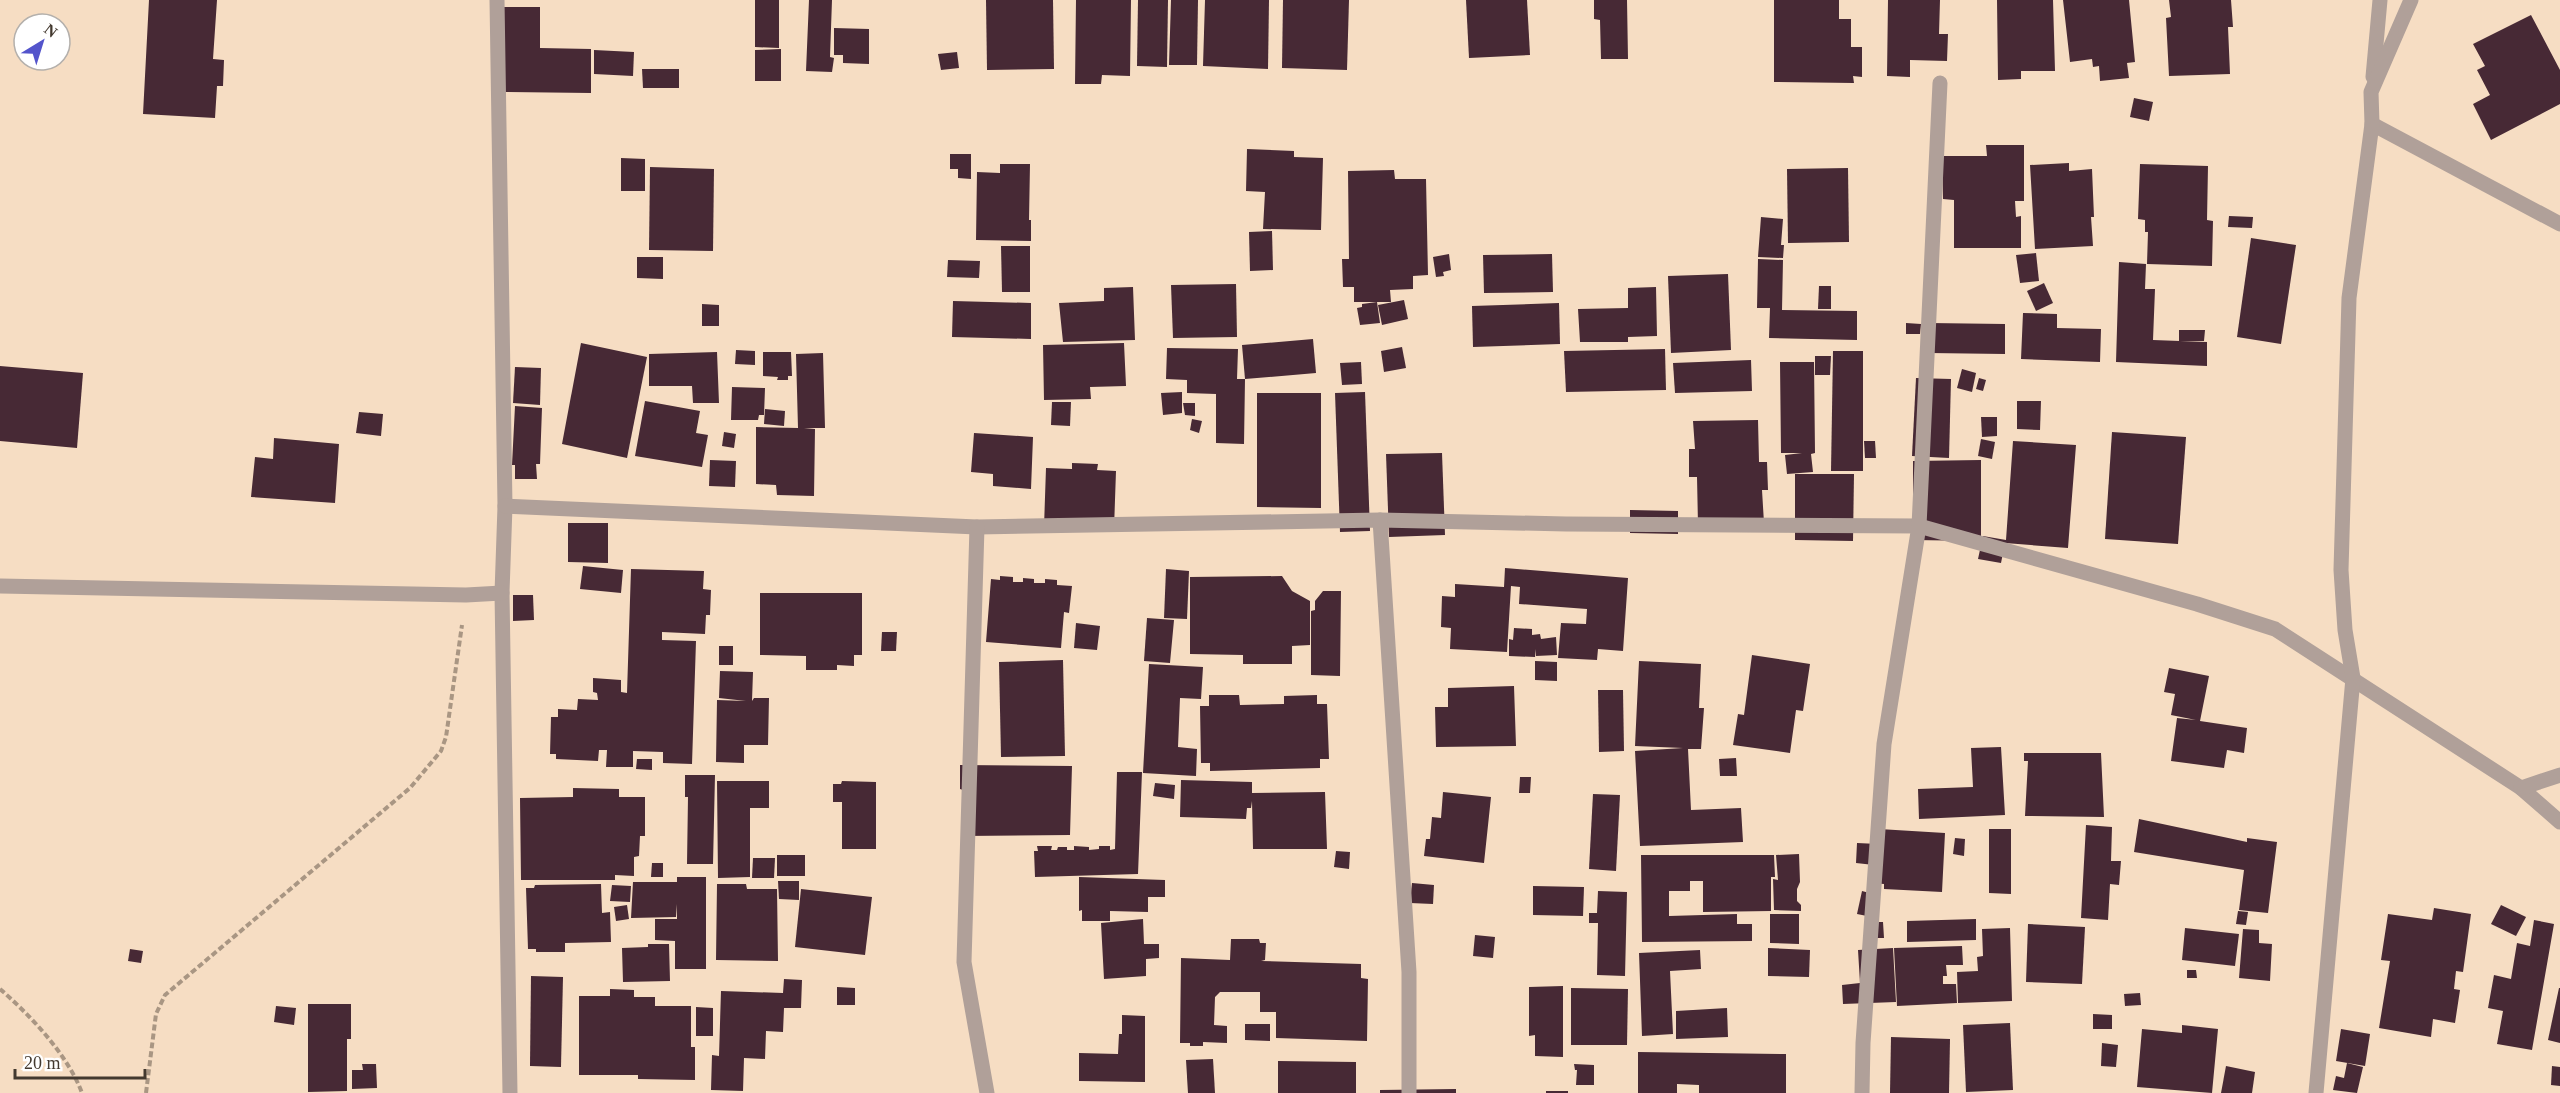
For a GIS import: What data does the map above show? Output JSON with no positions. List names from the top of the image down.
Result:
{
  "scale_bar": "20 m",
  "north": "top right"
}
